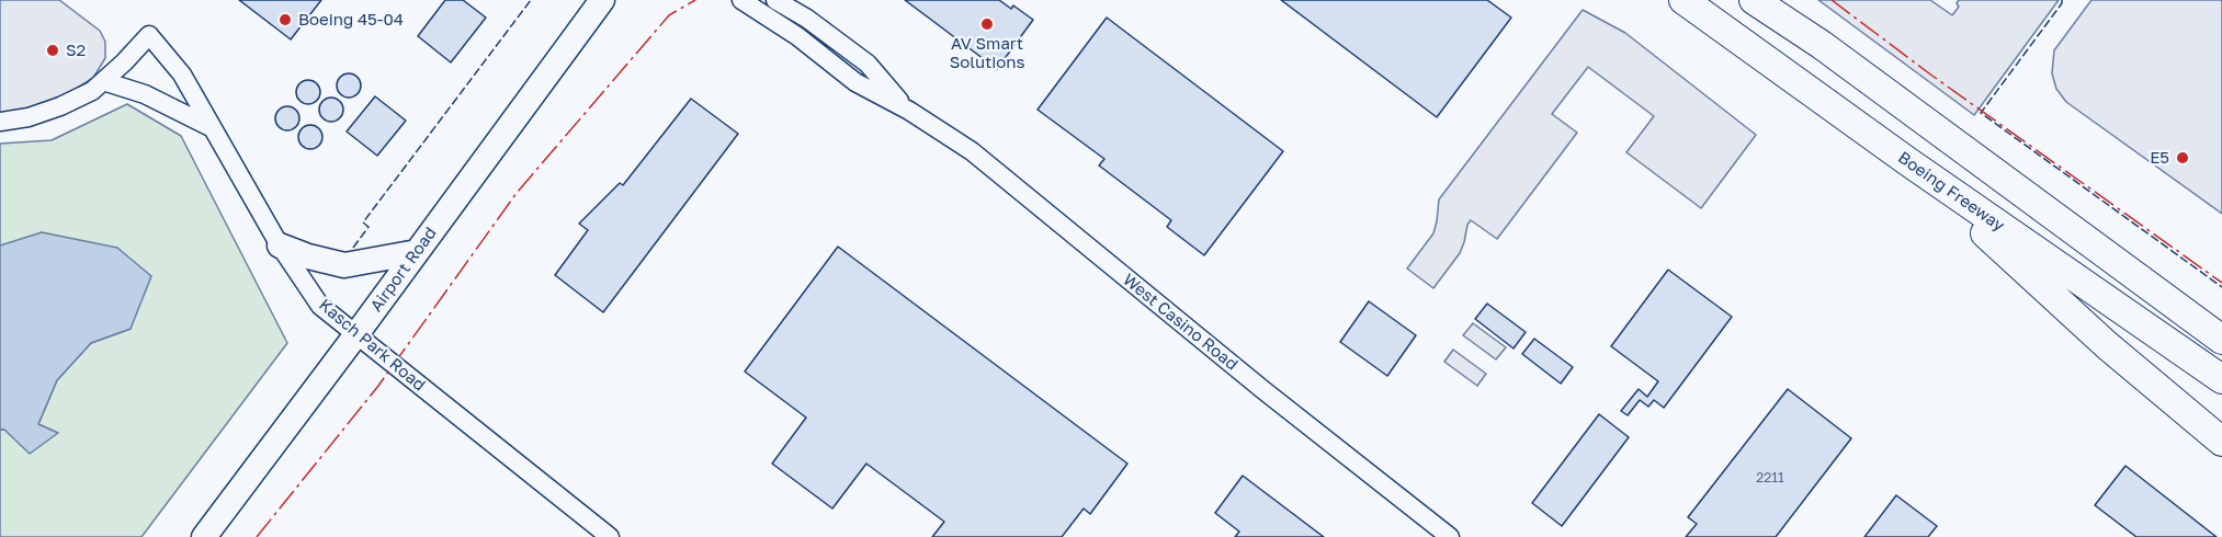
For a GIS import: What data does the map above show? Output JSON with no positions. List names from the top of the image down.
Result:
{
  "streets": {
    "highway": ["Boeing Freeway"],
    "main road": ["Airport Road"],
    "street": ["West Casino Road", "Kasch Park Road"]
  },
  "crossings": [
    ["Airport Road", "Kasch Park Road"]
  ],
  "places": [
    "Boeing 45-04",
    "AV Smart Solutions",
    "S2",
    "E5"
  ],
  "house_numbers": ["2211"]
}
